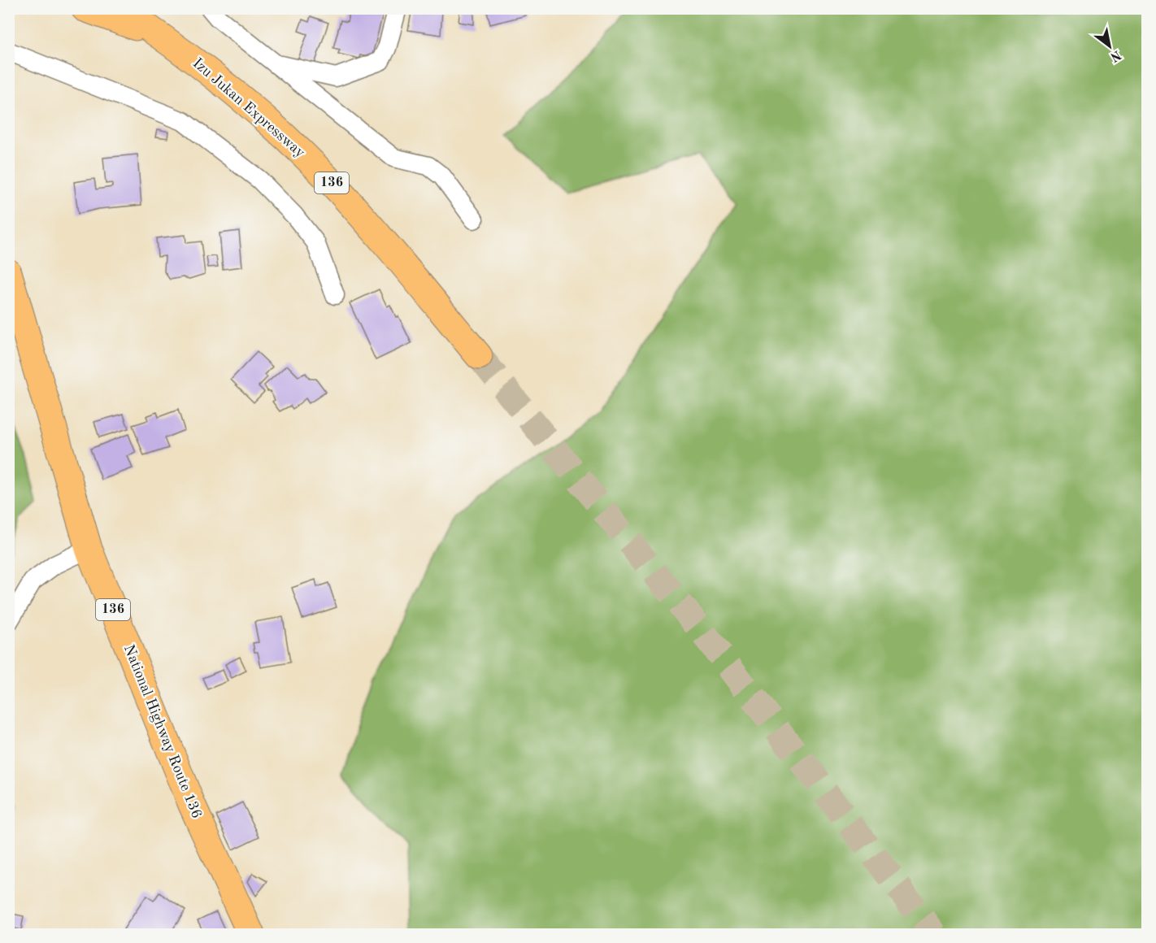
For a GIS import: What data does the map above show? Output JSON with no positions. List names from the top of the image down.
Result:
{
  "streets": {
    "highway": ["Izu Jukan Expressway", "136", "National Highway Route 136"]
  },
  "north": "bottom right"
}
